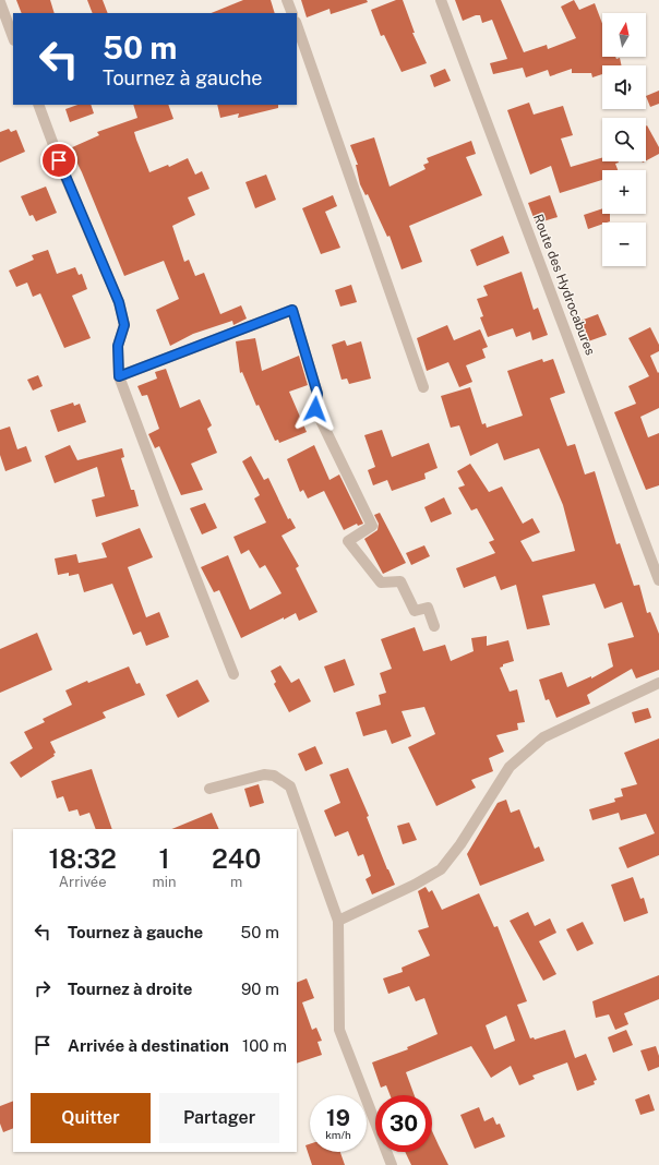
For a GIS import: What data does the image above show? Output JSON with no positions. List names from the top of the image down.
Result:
{
  "streets": {
    "street": ["Route des Hydrocabures"]
  },
  "north": "top",
  "page": {
    "map_buttons": ["+", "−"],
    "turn": ["50 m", "Tournez à gauche"],
    "eta": [
      "18:32",
      "Arrivée",
      "1",
      "min",
      "240",
      "m"
    ],
    "list": [
      {
        "name": "Tournez à gauche",
        "value": "50 m"
      },
      {
        "name": "Tournez à droite",
        "value": "90 m"
      },
      {
        "name": "Arrivée à destination",
        "value": "100 m"
      }
    ],
    "buttons": ["Quitter", "Partager"],
    "speed": "19 km/h",
    "limit": "30"
  }
}
